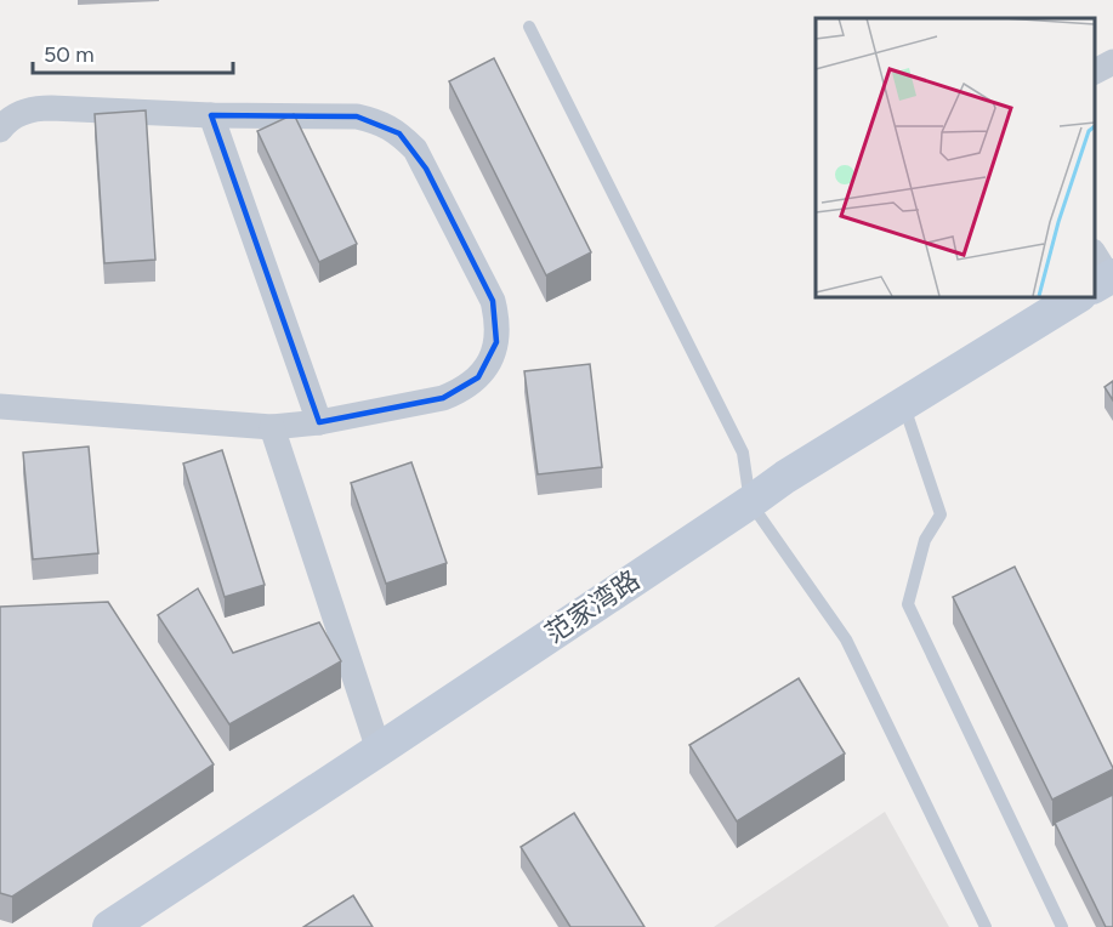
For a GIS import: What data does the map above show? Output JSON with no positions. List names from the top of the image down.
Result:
{
  "streets": {
    "main road": ["范家湾路"]
  },
  "scale_bar": "50 m"
}
